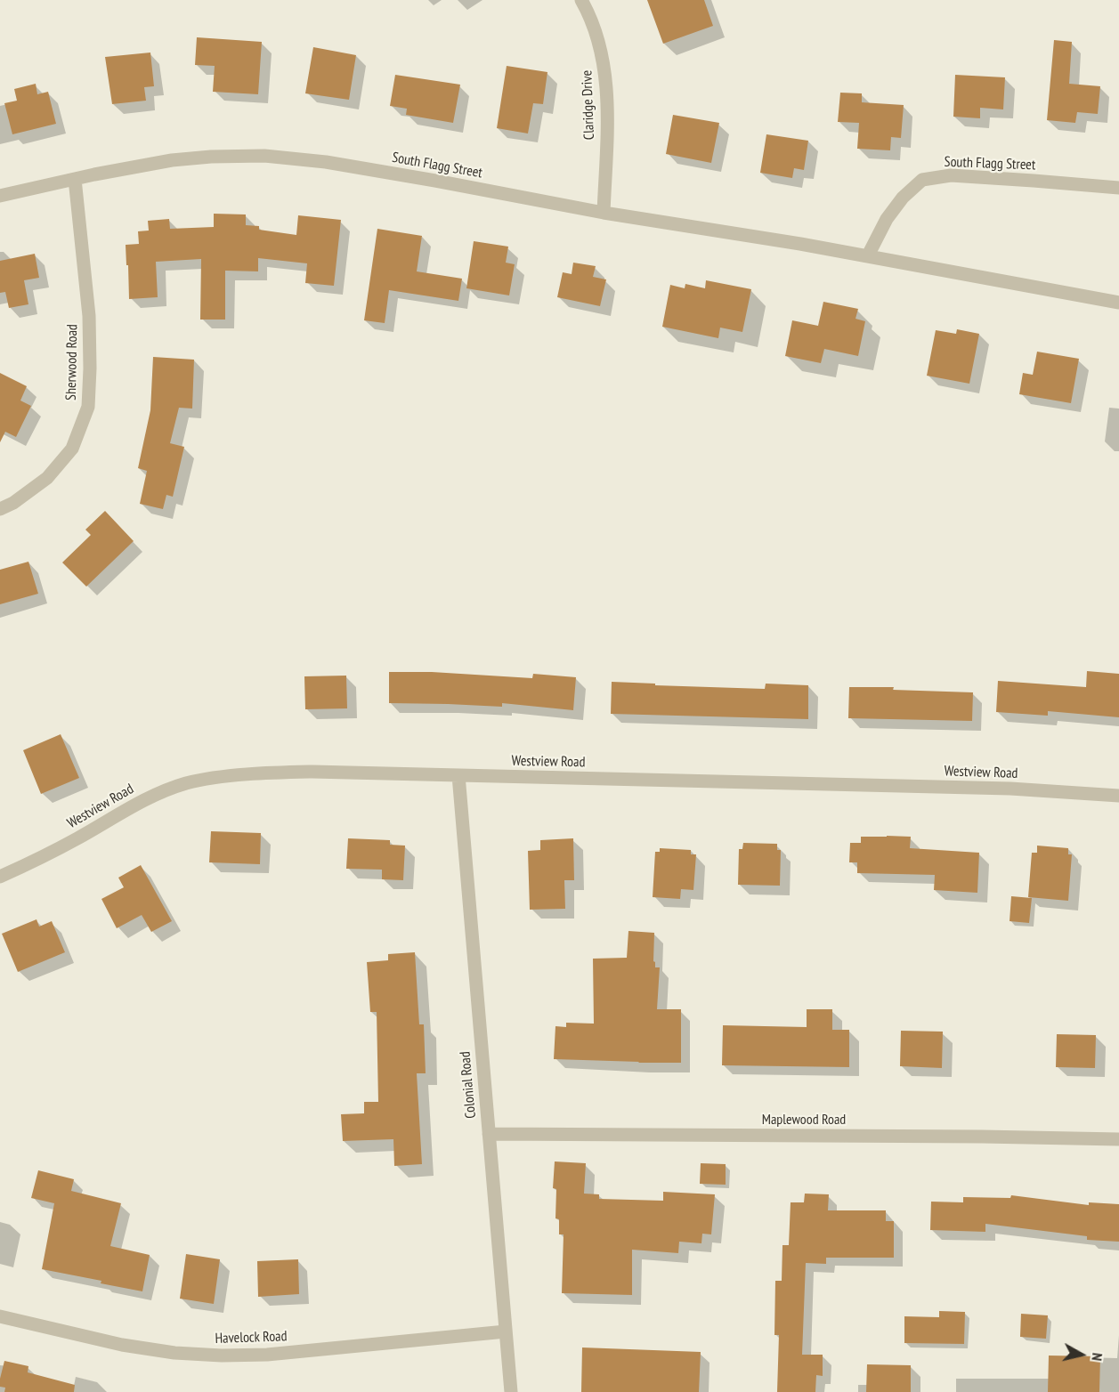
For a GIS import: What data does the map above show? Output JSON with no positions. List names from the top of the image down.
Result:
{
  "streets": {
    "street": [
      "Claridge Drive",
      "South Flagg Street",
      "Sherwood Road",
      "Westview Road",
      "Colonial Road",
      "Maplewood Road",
      "Havelock Road"
    ]
  },
  "crossings": [
    ["Claridge Drive", "South Flagg Street"],
    ["South Flagg Street", "Sherwood Road"],
    ["Westview Road", "Colonial Road"],
    ["Colonial Road", "Maplewood Road"],
    ["Colonial Road", "Havelock Road"]
  ],
  "north": "right"
}
